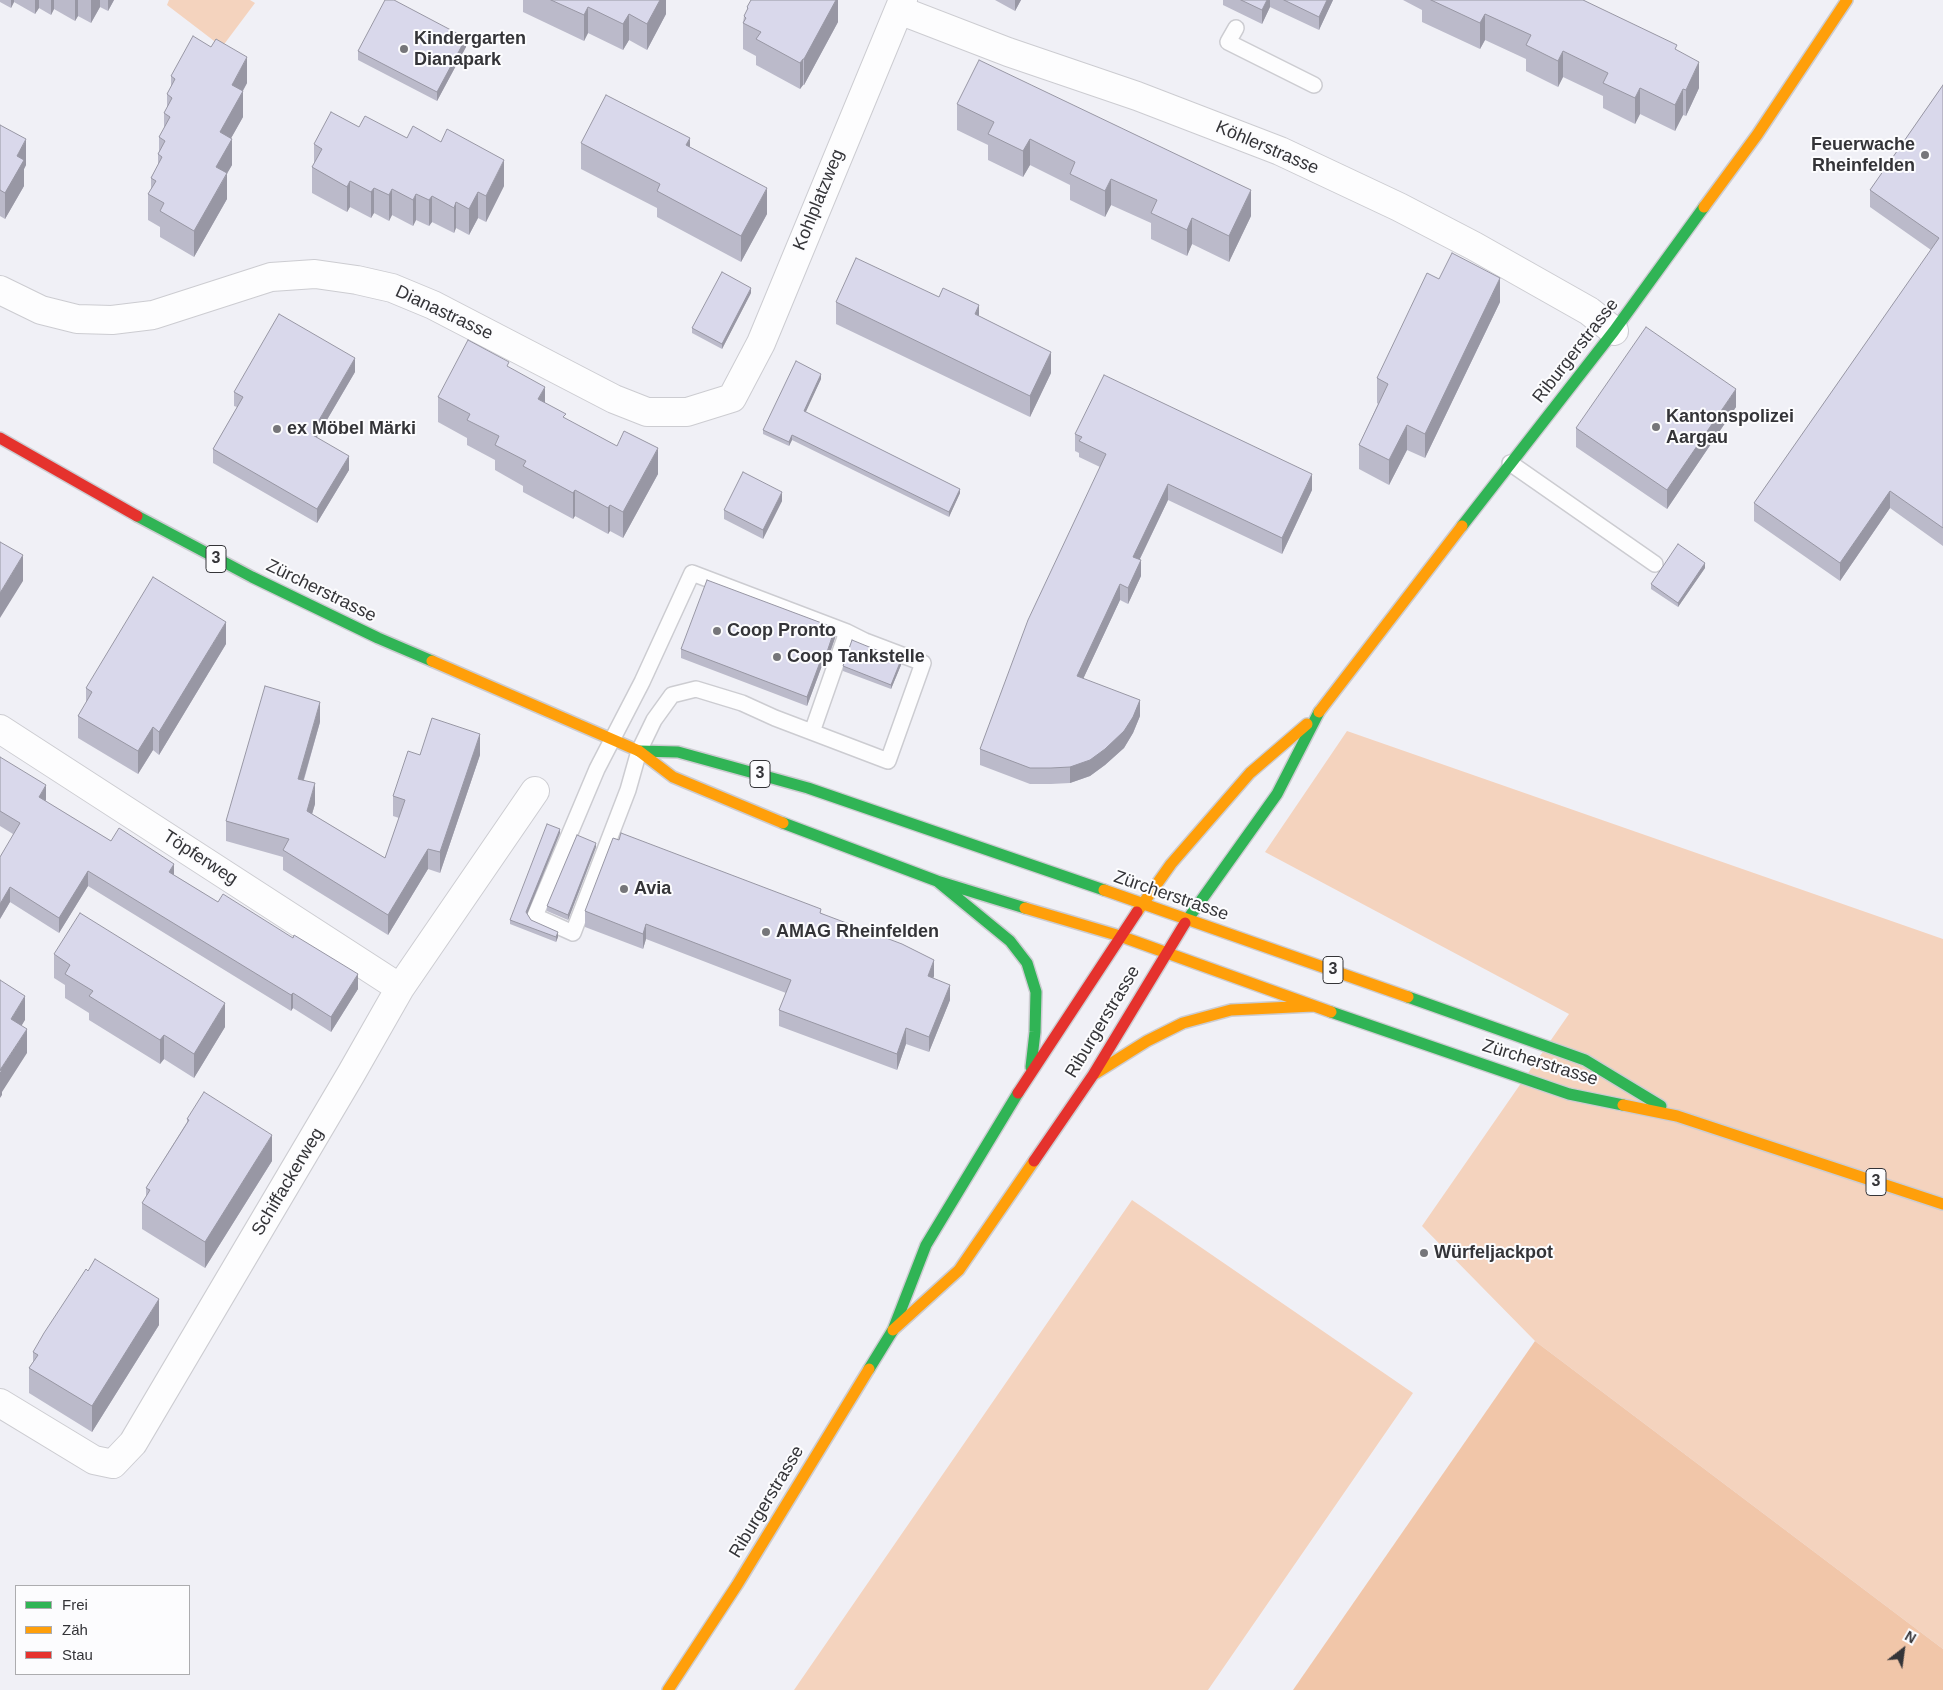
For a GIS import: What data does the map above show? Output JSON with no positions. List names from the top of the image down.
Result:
{
  "streets": {
    "main road": ["Riburgerstrasse", "3", "Zürcherstrasse"],
    "street": [
      "Köhlerstrasse",
      "Kohlplatzweg",
      "Dianastrasse",
      "Töpferweg",
      "Schiffackerweg"
    ]
  },
  "crossings": [
    ["Köhlerstrasse", "Kohlplatzweg"],
    ["Köhlerstrasse", "Riburgerstrasse"],
    ["Kohlplatzweg", "Dianastrasse"],
    ["Riburgerstrasse", "Zürcherstrasse"],
    ["Töpferweg", "Schiffackerweg"]
  ],
  "places": [
    "Kindergarten Dianapark",
    "Feuerwache Rheinfelden",
    "Kantonspolizei Aargau",
    "ex Möbel Märki",
    "Coop Pronto",
    "Coop Tankstelle",
    "Avia",
    "AMAG Rheinfelden",
    "Würfeljackpot"
  ],
  "legend": ["Frei", "Zäh", "Stau"],
  "north": "top right"
}
